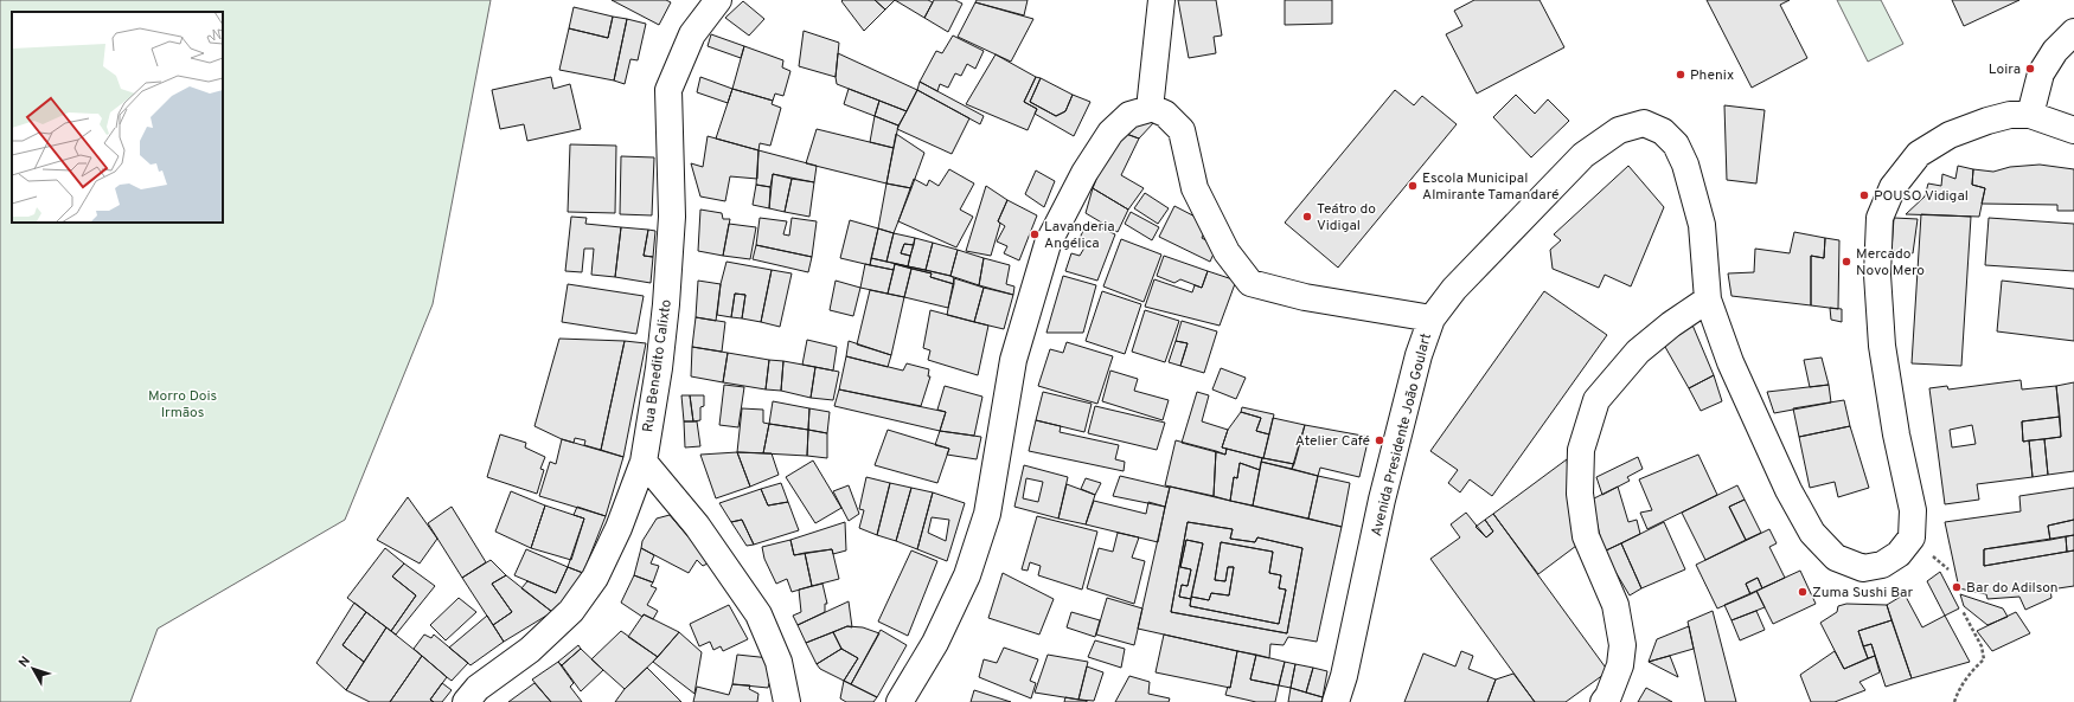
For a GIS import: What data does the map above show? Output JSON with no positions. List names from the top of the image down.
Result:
{
  "streets": {
    "street": ["Rua Benedito Calixto", "Avenida Presidente João Goulart"]
  },
  "parks": ["Morro Dois Irmãos"],
  "places": [
    "Loira",
    "Phenix",
    "Escola Municipal Almirante Tamandaré",
    "POUSO Vidigal",
    "Teátro do Vidigal",
    "Lavanderia Angélica",
    "Mercado Novo Mero",
    "Atelier Café",
    "Bar do Adilson",
    "Zuma Sushi Bar"
  ],
  "north": "top left"
}
